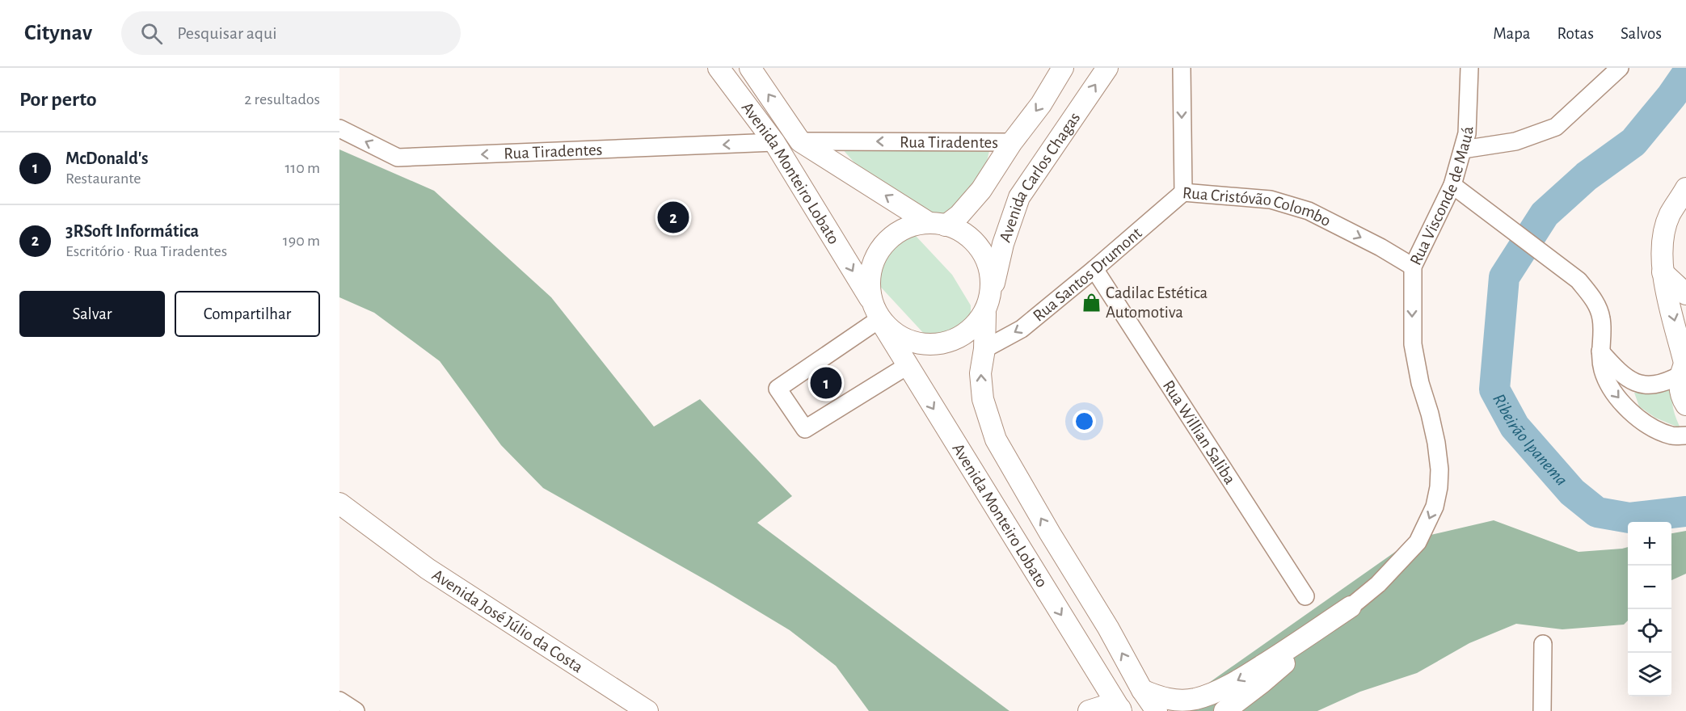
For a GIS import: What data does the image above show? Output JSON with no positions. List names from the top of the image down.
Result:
{
  "streets": {
    "main road": ["Avenida Monteiro Lobato", "Avenida Carlos Chagas", "Avenida José Júlio da Costa"],
    "street": [
      "Rua Tiradentes",
      "Rua Visconde de Mauá",
      "Rua Cristóvão Colombo",
      "Rua Santos Drumont",
      "Rua Willian Saliba"
    ]
  },
  "crossings": [
    ["Rua Tiradentes", "Avenida Monteiro Lobato"],
    ["Avenida Monteiro Lobato", "Avenida Carlos Chagas"],
    ["Avenida Monteiro Lobato", "Rua Santos Drumont"],
    ["Rua Visconde de Mauá", "Rua Cristóvão Colombo"],
    ["Rua Cristóvão Colombo", "Rua Santos Drumont"],
    ["Rua Santos Drumont", "Rua Willian Saliba"]
  ],
  "one_way": [
    "Rua Tiradentes",
    "Rua Visconde de Mauá",
    "Rua Cristóvão Colombo",
    "Rua Santos Drumont"
  ],
  "water": ["Ribeirão Ipanema"],
  "places": {
    "shop": ["Cadilac Estética Automotiva"]
  },
  "page": {
    "header": "Citynav",
    "search": "Pesquisar aqui",
    "nav": ["Mapa", "Rotas", "Salvos"],
    "heading": ["Por perto", "2 resultados"],
    "list": [
      {
        "mark": "1",
        "name": "McDonald's",
        "note": "Restaurante",
        "value": "110 m"
      },
      {
        "mark": "2",
        "name": "3RSoft Informática",
        "note": "Escritório · Rua Tiradentes",
        "value": "190 m"
      }
    ],
    "pins": ["2", "1"],
    "buttons": ["Salvar", "Compartilhar"],
    "map_buttons": ["+", "−"]
  }
}
